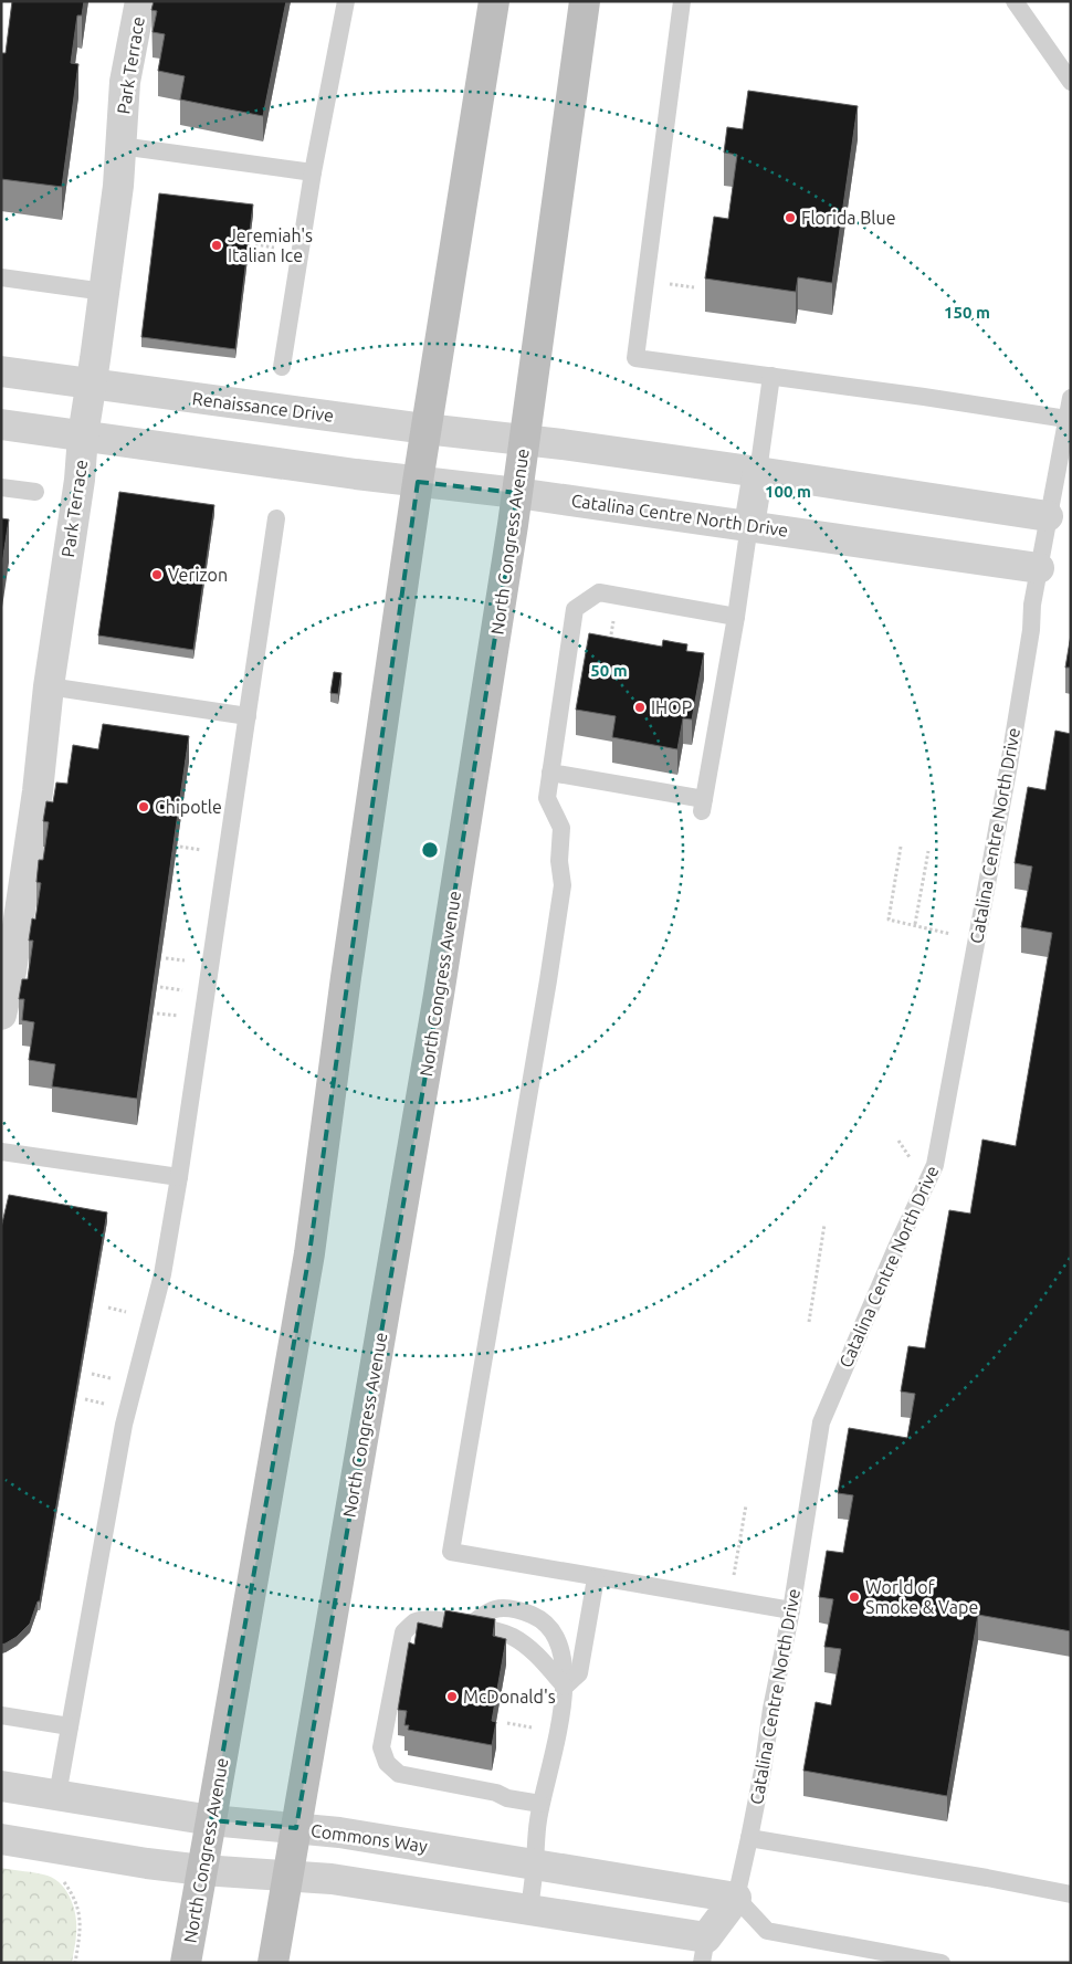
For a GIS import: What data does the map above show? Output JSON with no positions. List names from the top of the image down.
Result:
{
  "streets": {
    "main road": ["North Congress Avenue"],
    "street": [
      "Park Terrace",
      "Renaissance Drive",
      "Catalina Centre North Drive",
      "Commons Way"
    ]
  },
  "crossings": [
    ["Park Terrace", "Renaissance Drive"],
    ["Renaissance Drive", "North Congress Avenue"],
    ["Catalina Centre North Drive", "North Congress Avenue"],
    ["Catalina Centre North Drive", "Commons Way"],
    ["North Congress Avenue", "Commons Way"]
  ],
  "places": [
    "Florida Blue",
    "Jeremiah's Italian Ice",
    "Verizon",
    "IHOP",
    "Chipotle",
    "World of Smoke & Vape",
    "McDonald's"
  ],
  "rings": ["150 m", "100 m", "50 m"]
}
